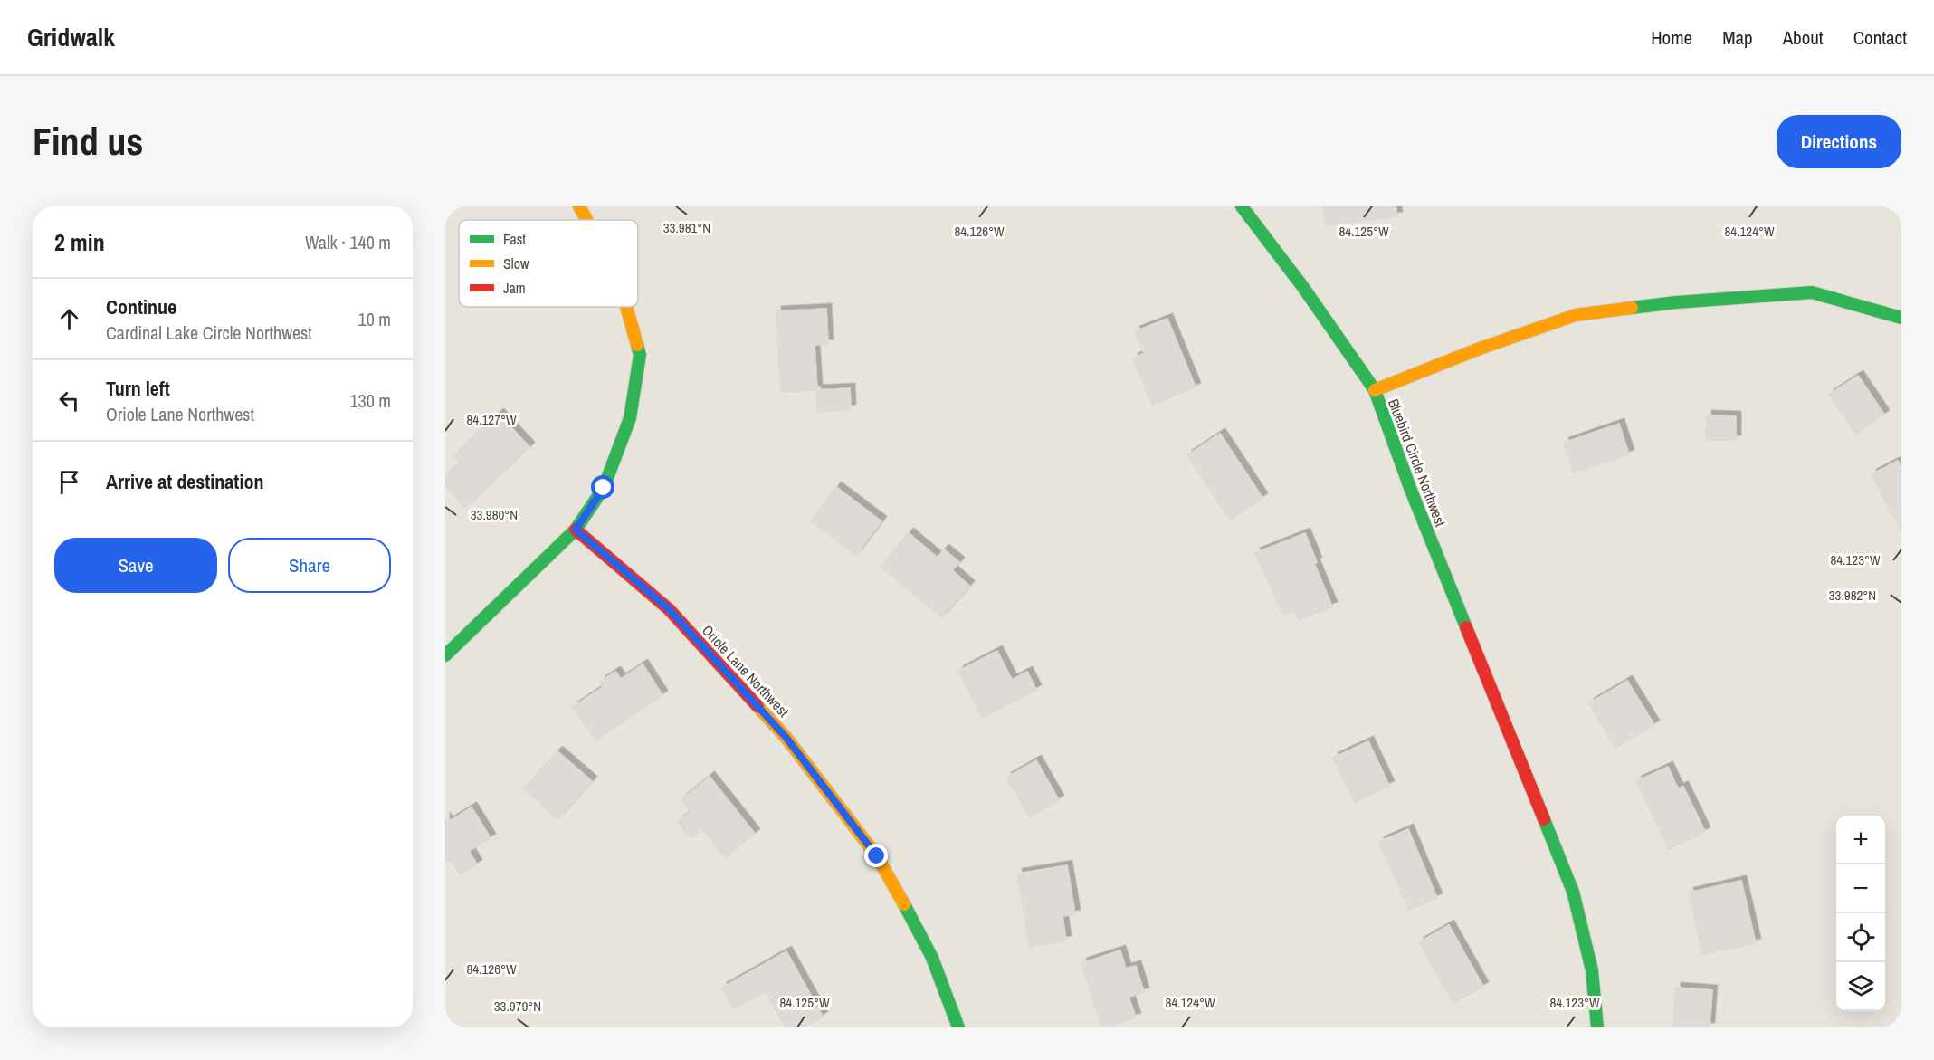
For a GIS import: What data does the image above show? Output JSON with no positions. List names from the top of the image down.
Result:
{
  "streets": {
    "street": ["Bluebird Circle Northwest", "Oriole Lane Northwest"]
  },
  "legend": ["Fast", "Slow", "Jam"],
  "page": {
    "header": "Gridwalk",
    "nav": [
      "Home",
      "Map",
      "About",
      "Contact"
    ],
    "buttons": [
      "Directions",
      ["Save", "Share"]
    ],
    "title": "Find us",
    "heading": ["2 min", "Walk · 140 m"],
    "list": [
      ["Continue", "Cardinal Lake Circle Northwest", "10 m"],
      ["Turn left", "Oriole Lane Northwest", "130 m"],
      "Arrive at destination"
    ],
    "map_buttons": ["+", "−"]
  },
  "coordinates": [
    "33.981°N",
    "84.126°W",
    "84.125°W",
    "84.124°W",
    "84.127°W",
    "33.980°N",
    "84.123°W",
    "33.982°N",
    "33.979°N"
  ]
}
